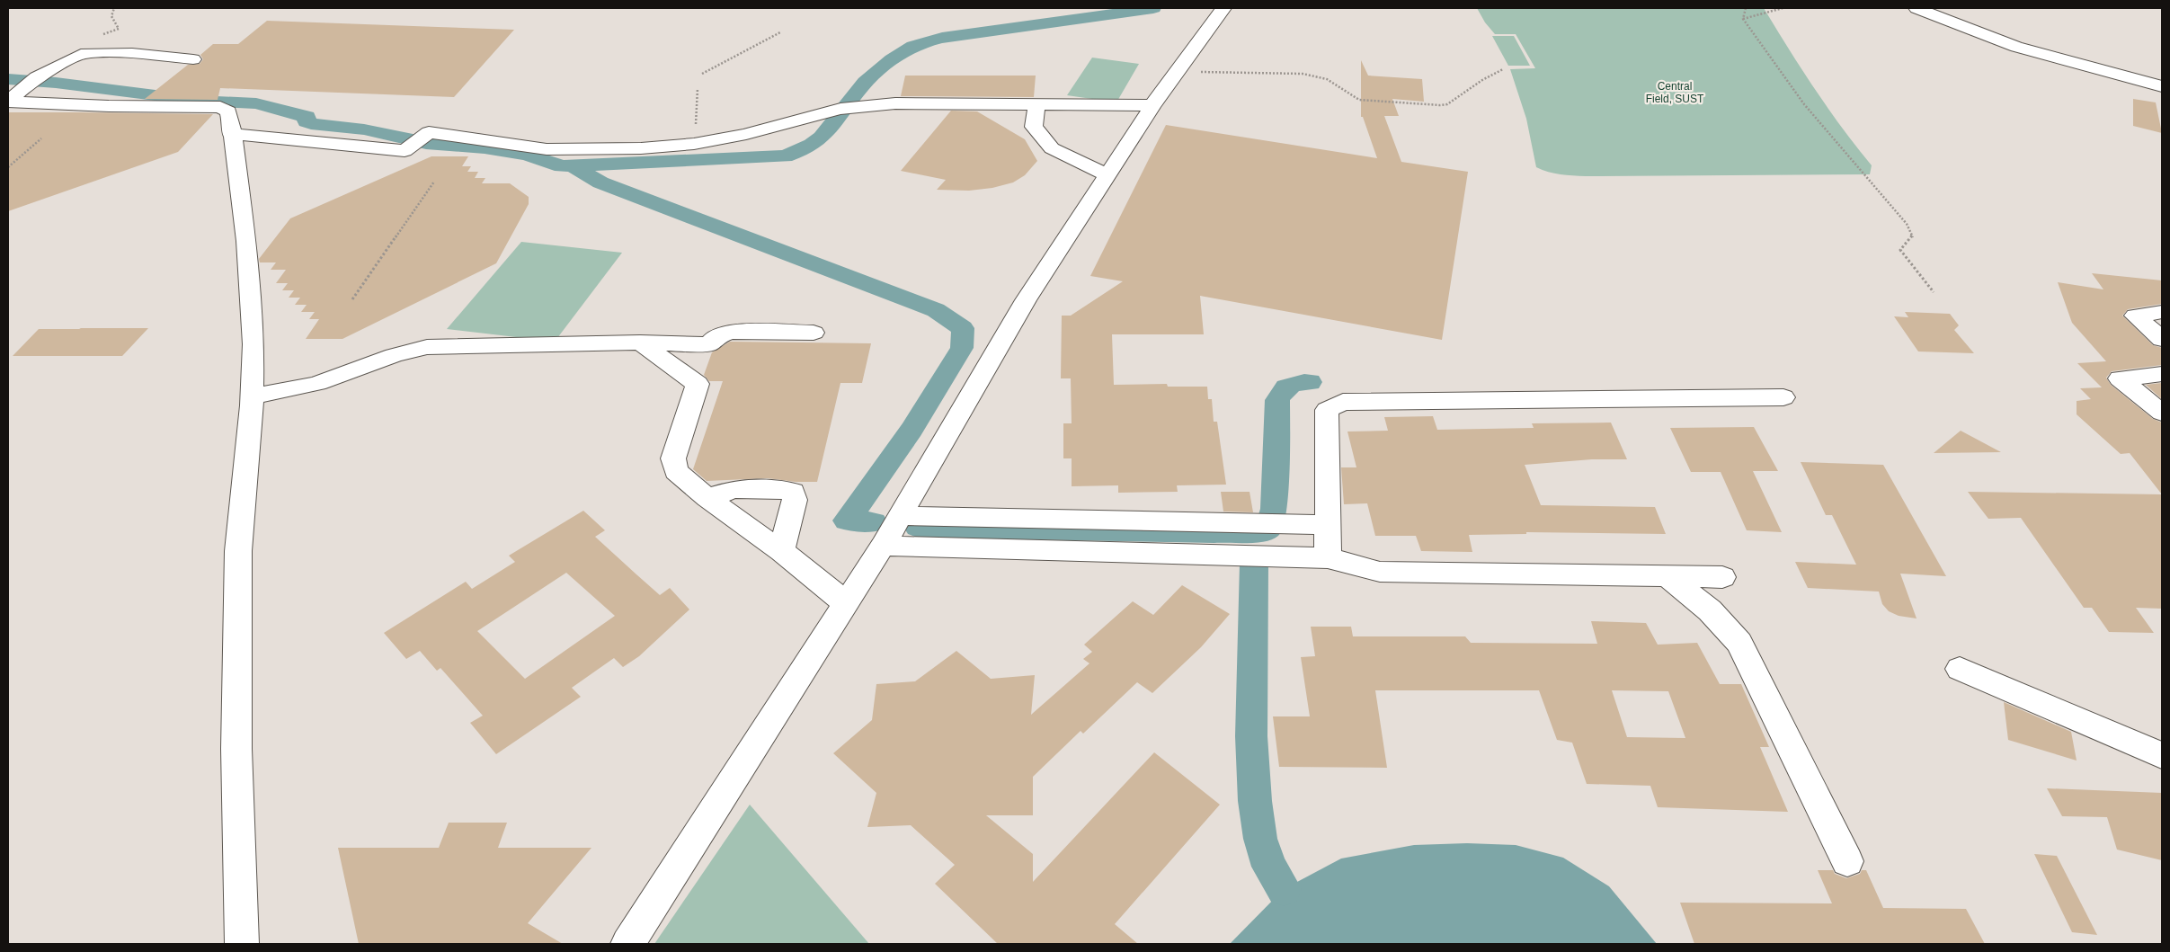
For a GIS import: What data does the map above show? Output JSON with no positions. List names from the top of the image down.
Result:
{
  "parks": ["Central Field, SUST"]
}
